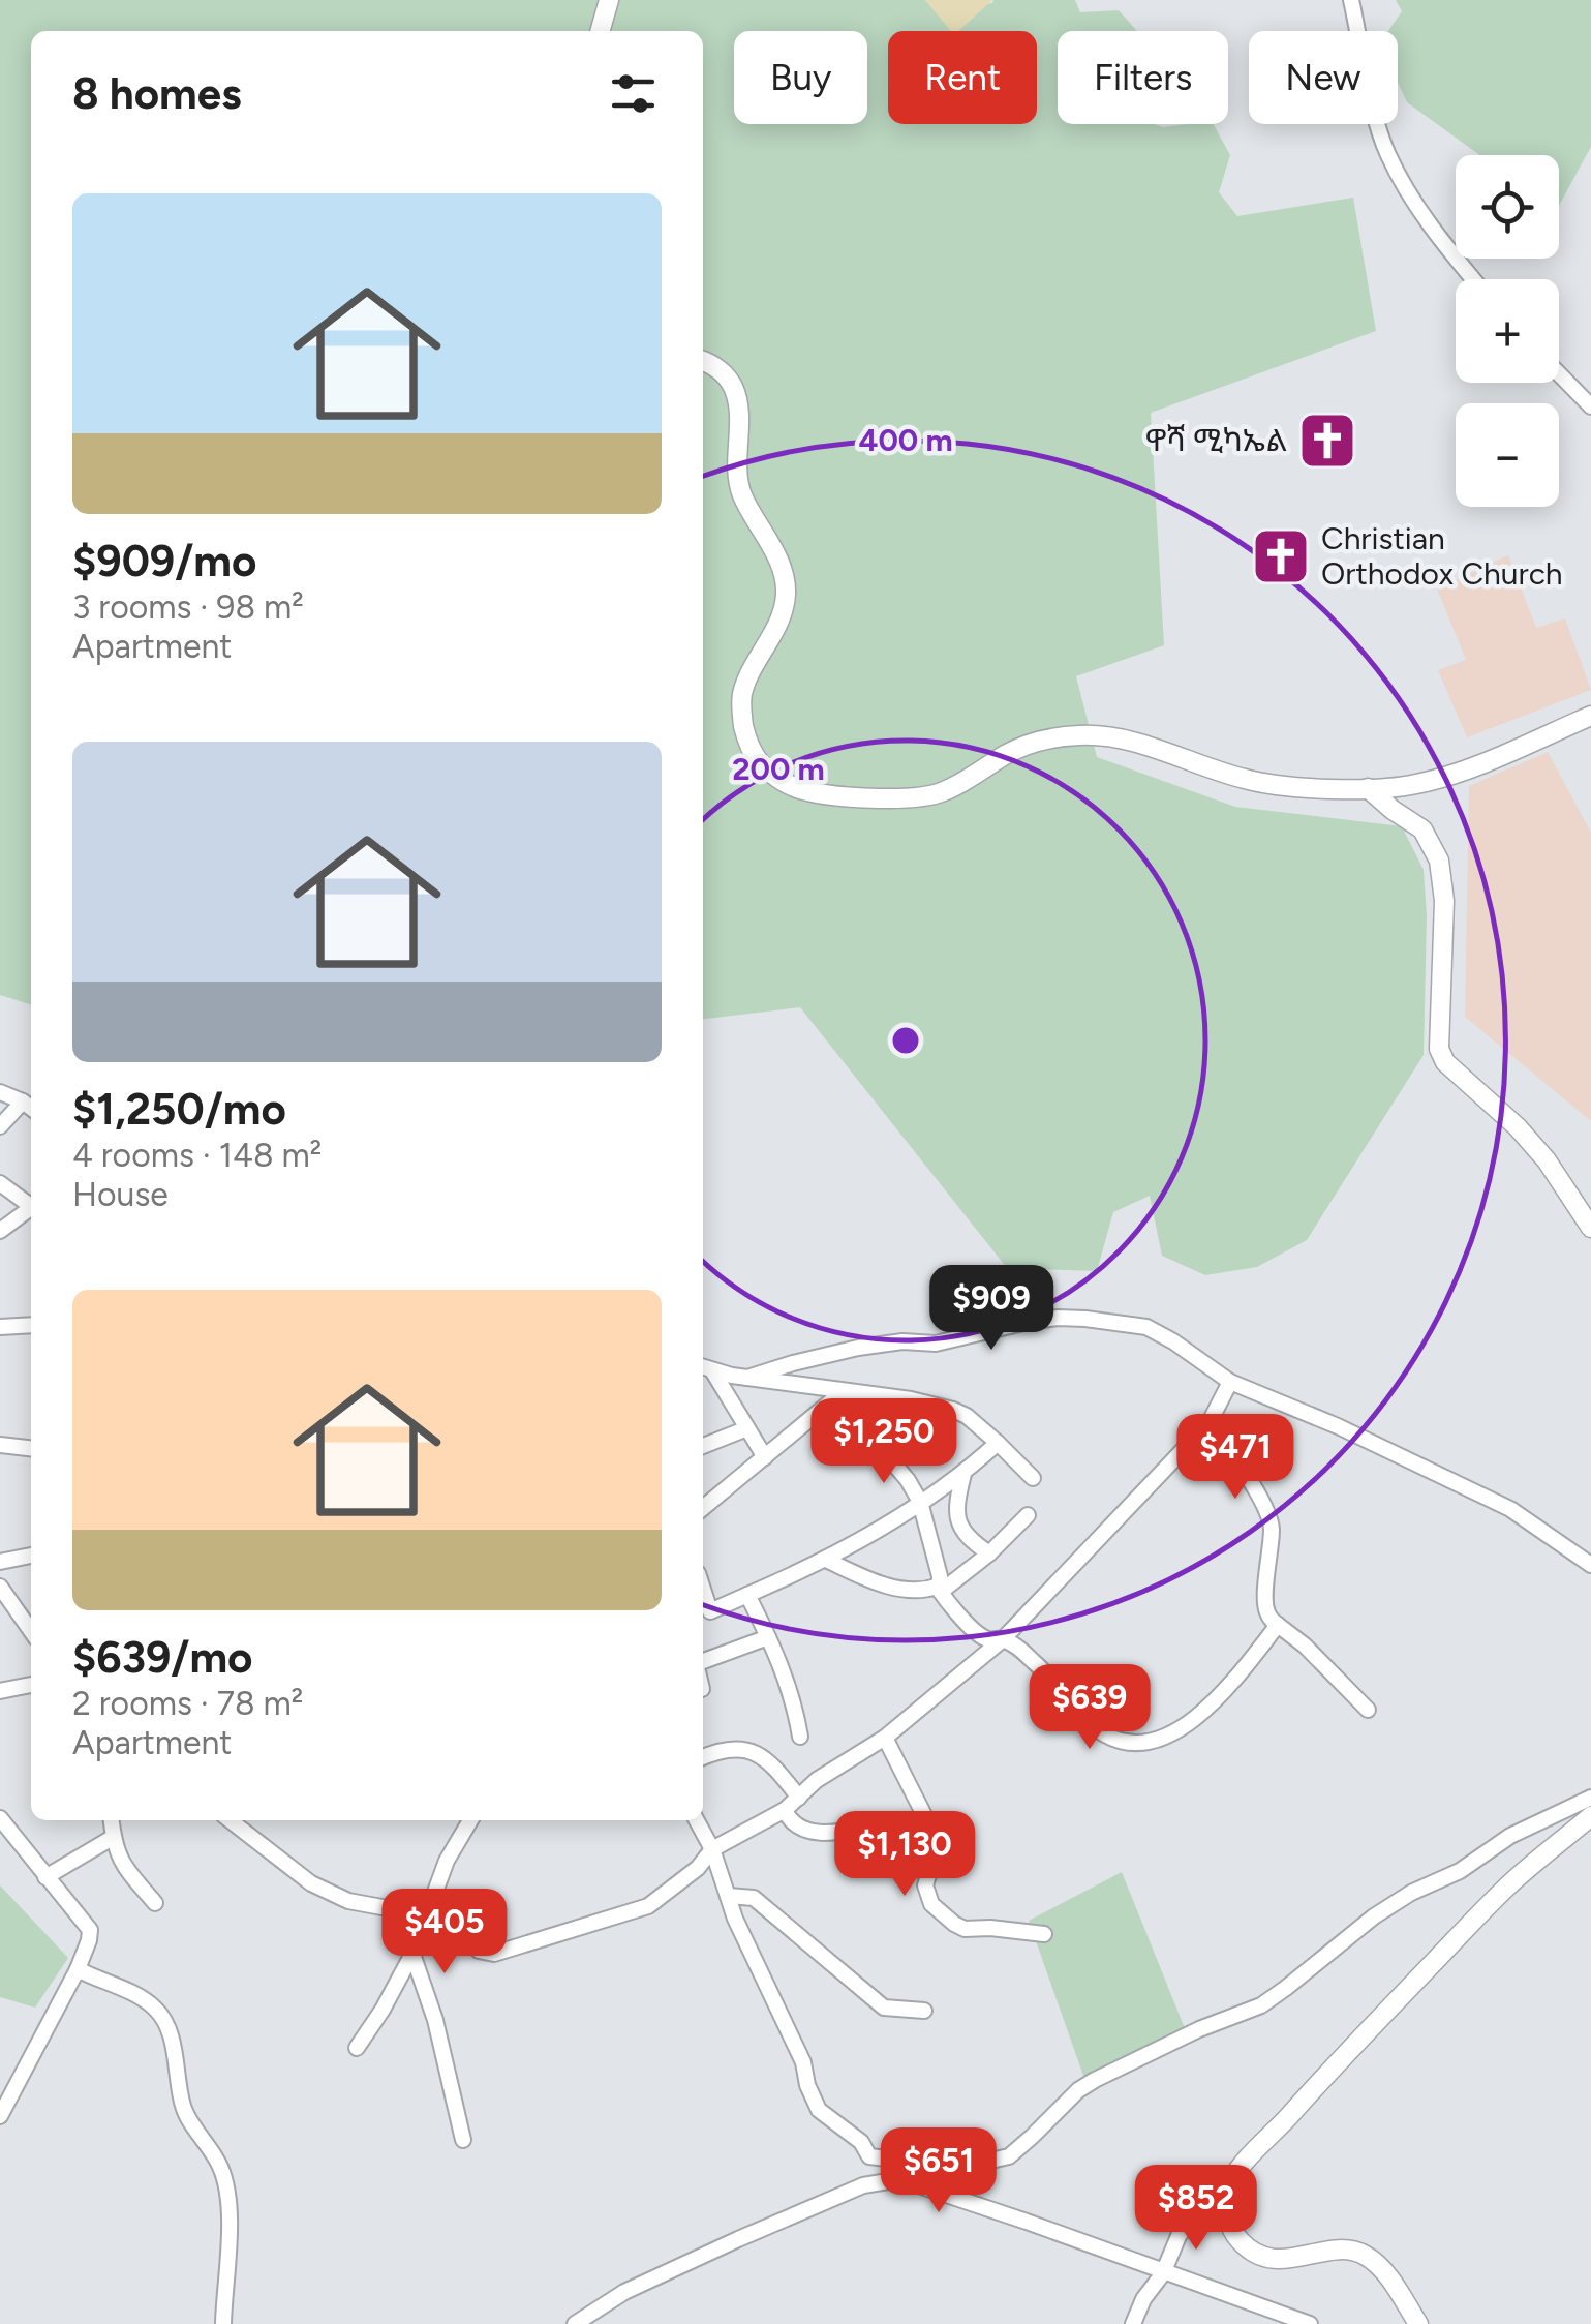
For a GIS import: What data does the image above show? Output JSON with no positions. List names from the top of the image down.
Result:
{
  "places": {
    "church": ["ዋሻ ሚካኤል", "Christian Orthodox Church"]
  },
  "page": {
    "chip": [
      "Buy",
      "Rent",
      "Filters",
      "New"
    ],
    "heading": "8 homes",
    "map_buttons": ["+", "−"],
    "list": [
      {
        "name": "$909/mo",
        "note": "3 rooms · 98 m² · Apartment"
      },
      {
        "name": "$1,250/mo",
        "note": "4 rooms · 148 m² · House"
      },
      {
        "name": "$639/mo",
        "note": "2 rooms · 78 m² · Apartment"
      }
    ],
    "price": [
      "$909",
      "$1,250",
      "$471",
      "$639",
      "$1,130",
      "$405",
      "$651",
      "$852"
    ]
  },
  "rings": ["400 m", "200 m"]
}
